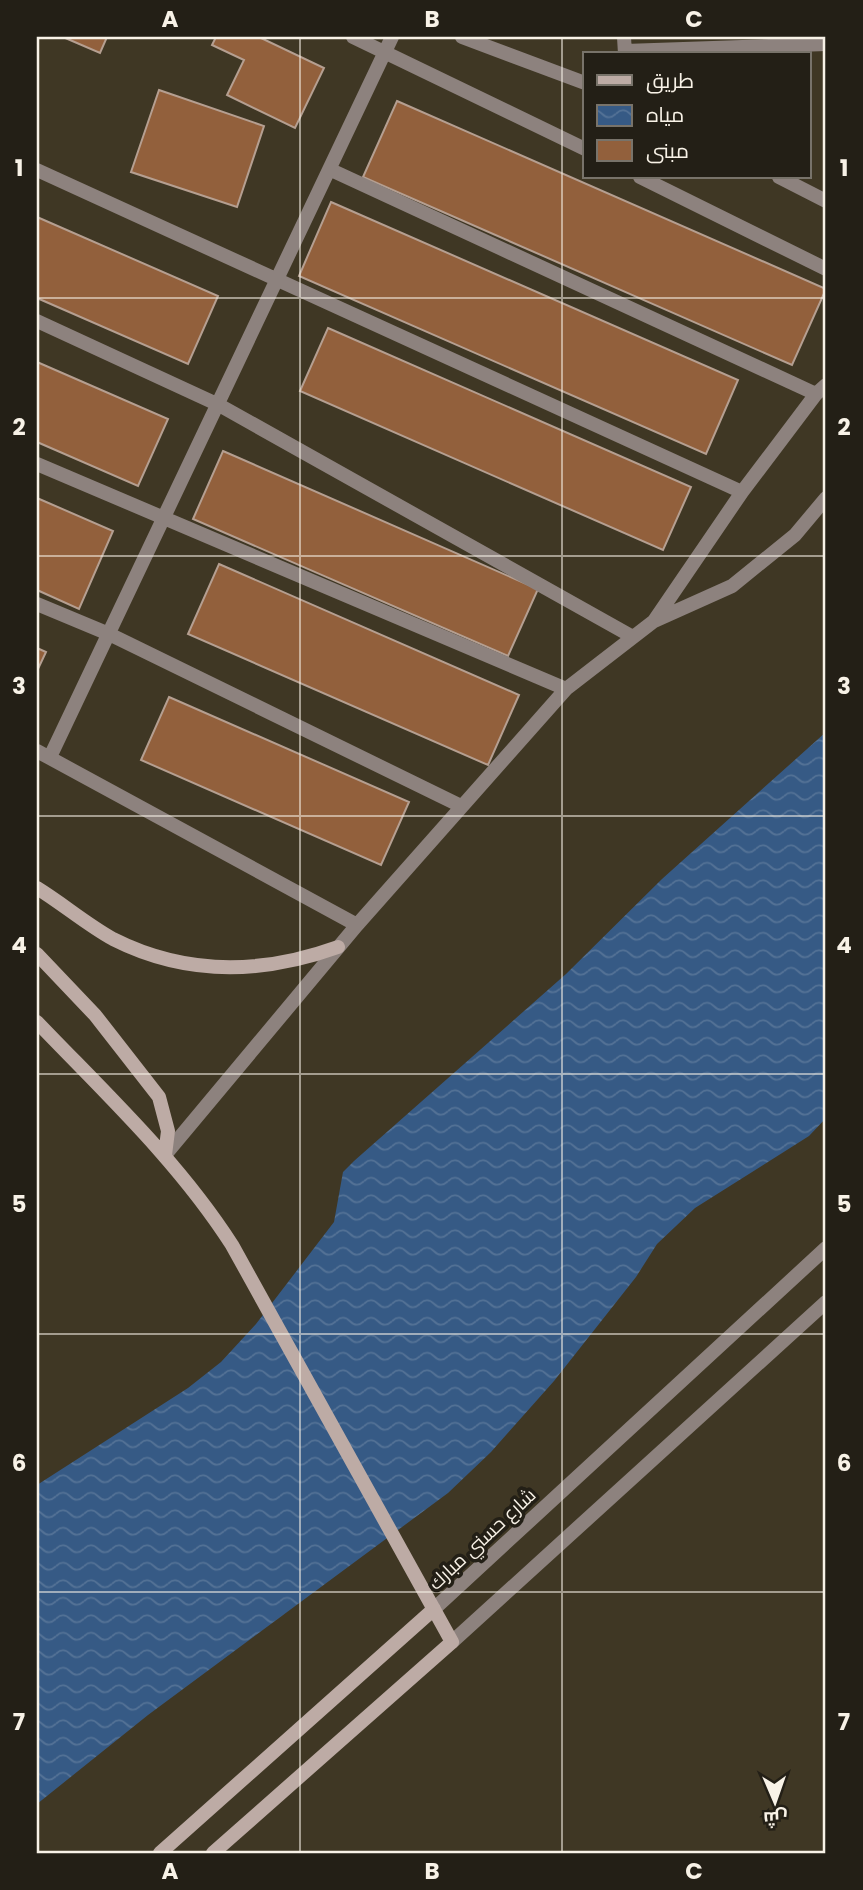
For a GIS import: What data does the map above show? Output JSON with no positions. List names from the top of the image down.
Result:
{
  "streets": {
    "main road": ["شارع حسني مبارك"]
  },
  "legend": ["طريق", "مياه", "مبنى"],
  "north": "bottom",
  "grid": {
    "columns": ["A", "B", "C"],
    "rows": [
      "1",
      "2",
      "3",
      "4",
      "5",
      "6",
      "7"
    ]
  }
}
